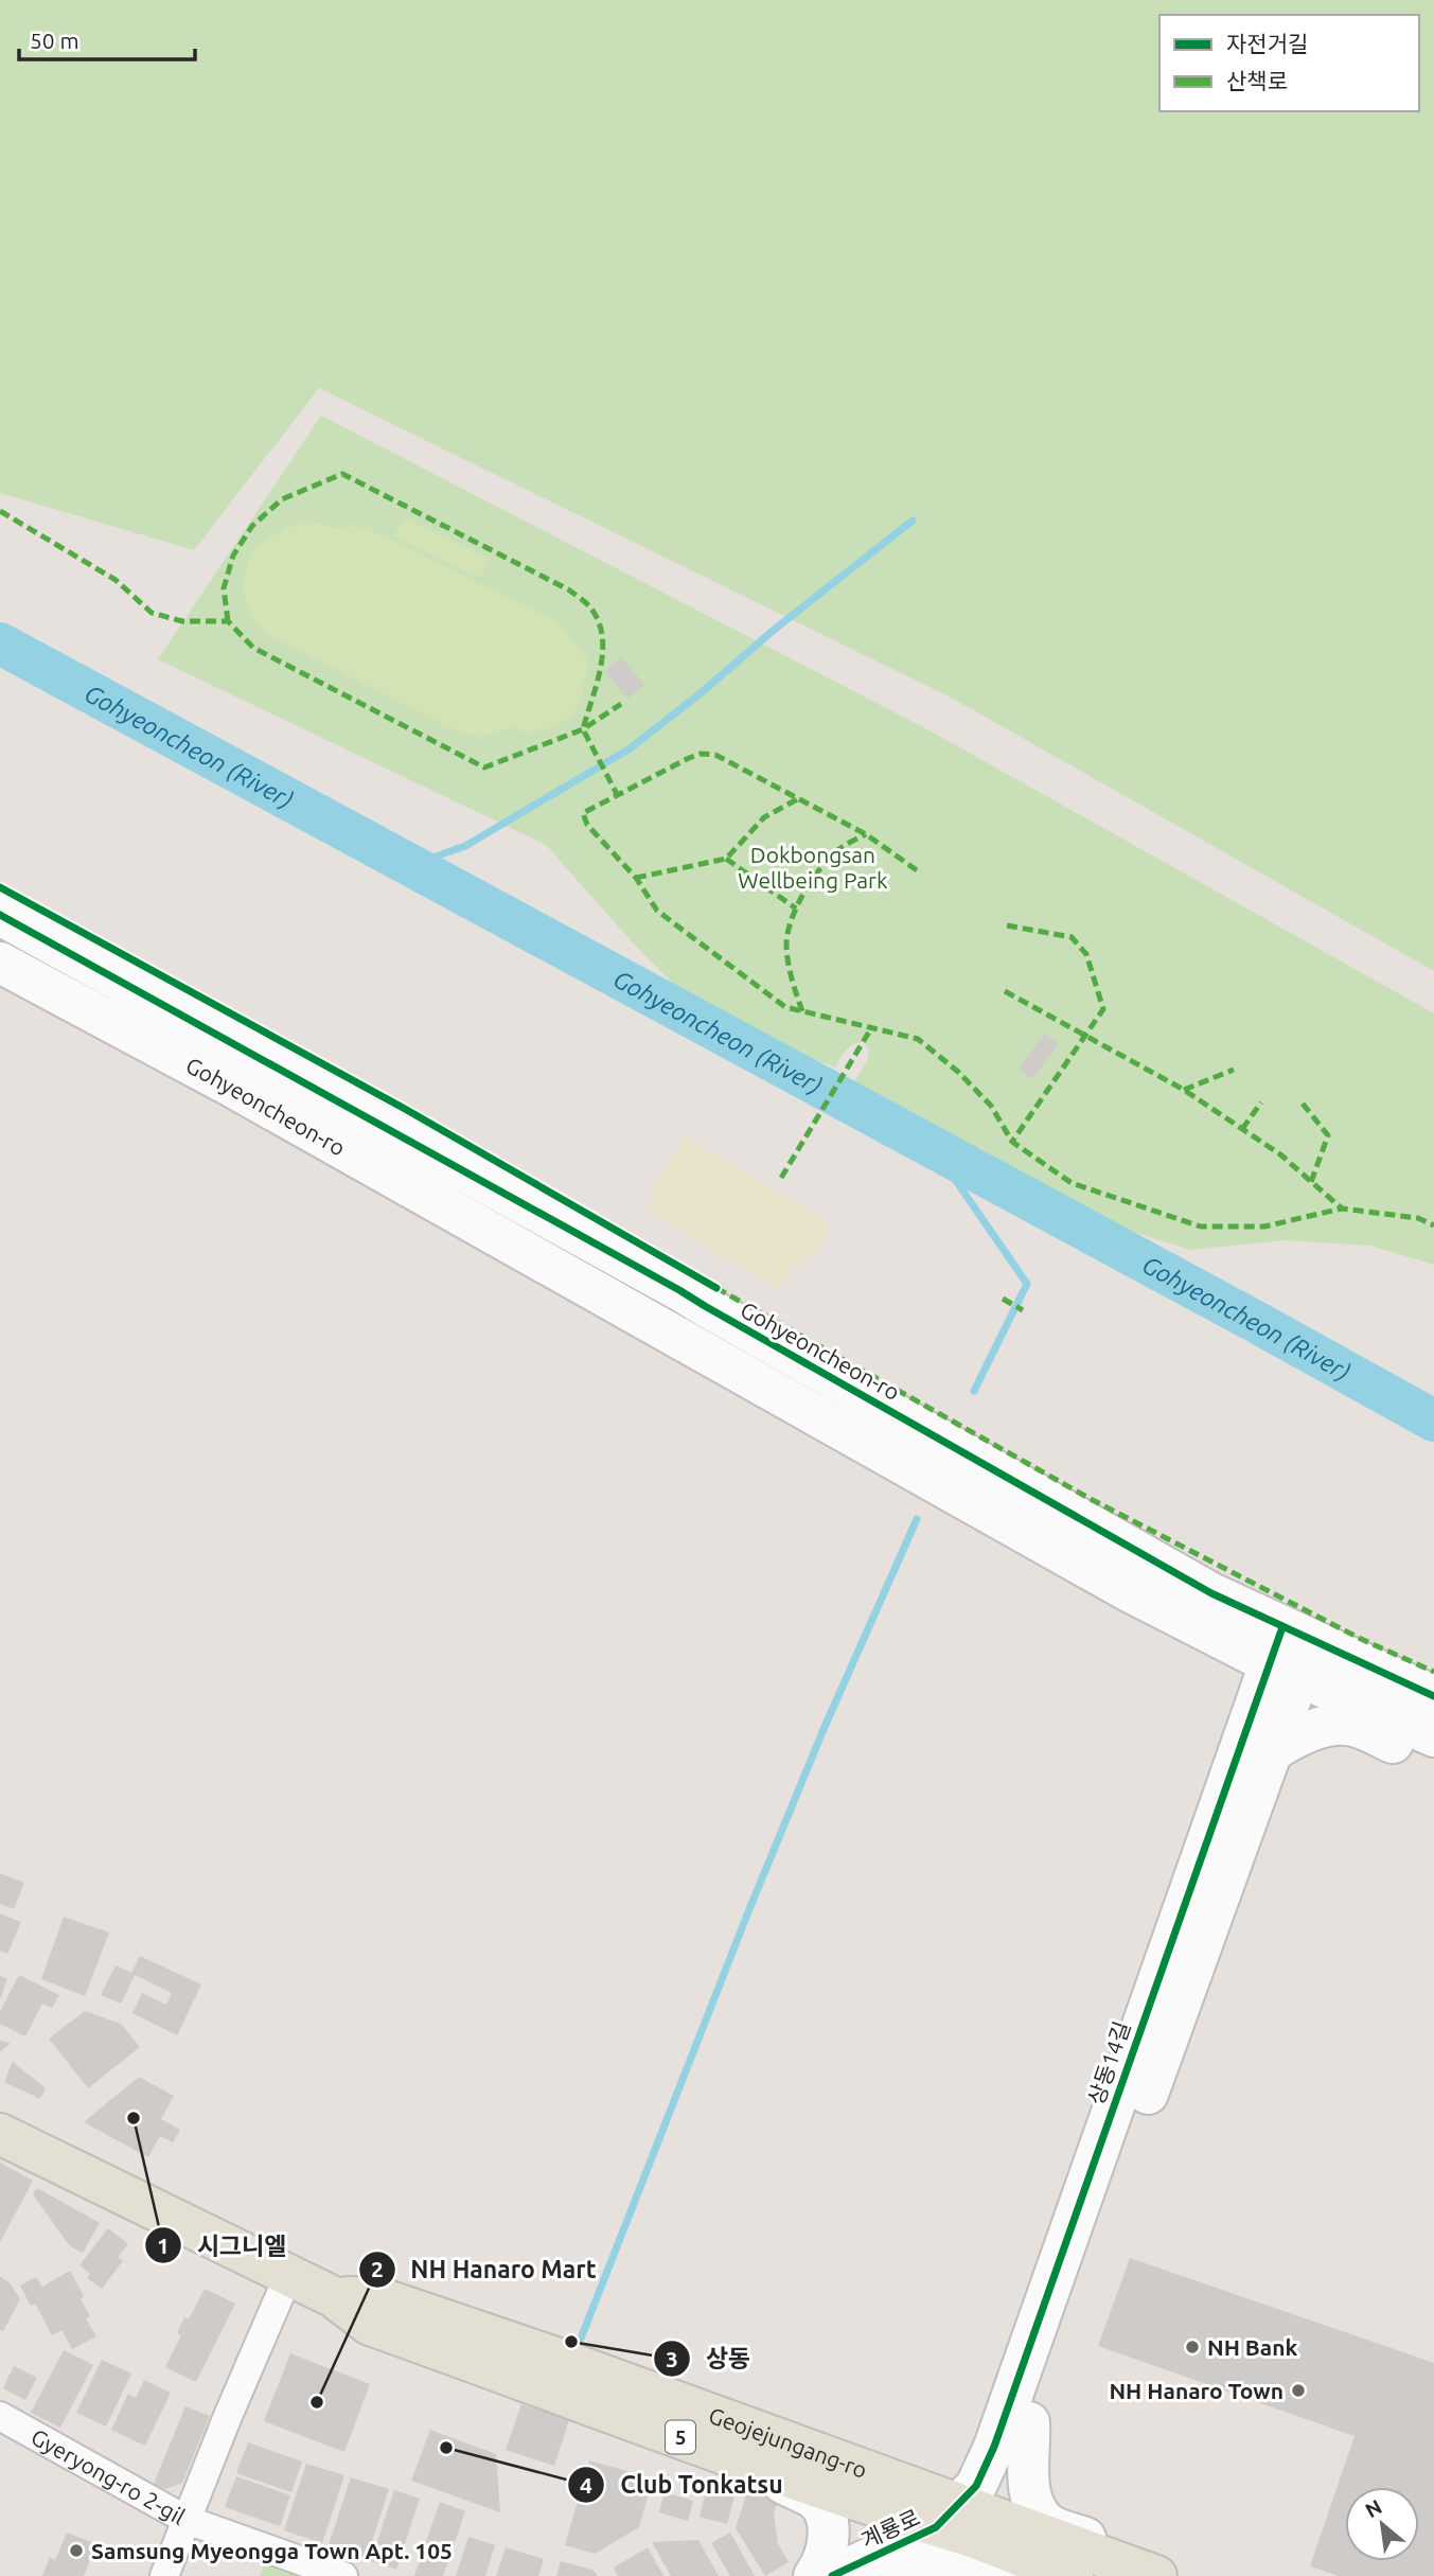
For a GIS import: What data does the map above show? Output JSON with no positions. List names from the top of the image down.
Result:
{
  "streets": {
    "main road": ["5", "Geojejungang-ro"],
    "street": [
      "Gohyeoncheon-ro",
      "상동14길",
      "Gyeryong-ro 2-gil",
      "계룡로"
    ]
  },
  "crossings": [
    ["Gohyeoncheon-ro", "상동14길"],
    ["상동14길", "Geojejungang-ro"],
    ["상동14길", "계룡로"],
    ["Geojejungang-ro", "계룡로"]
  ],
  "water": ["Gohyeoncheon (River)"],
  "parks": ["Dokbongsan Wellbeing Park"],
  "places": [
    "시그니엘",
    "상동",
    "NH Bank",
    "NH Hanaro Town",
    "NH Hanaro Mart",
    "Club Tonkatsu",
    "Samsung Myeongga Town Apt. 105"
  ],
  "legend": ["자전거길", "산책로"],
  "scale_bar": "50 m",
  "north": "top left"
}
